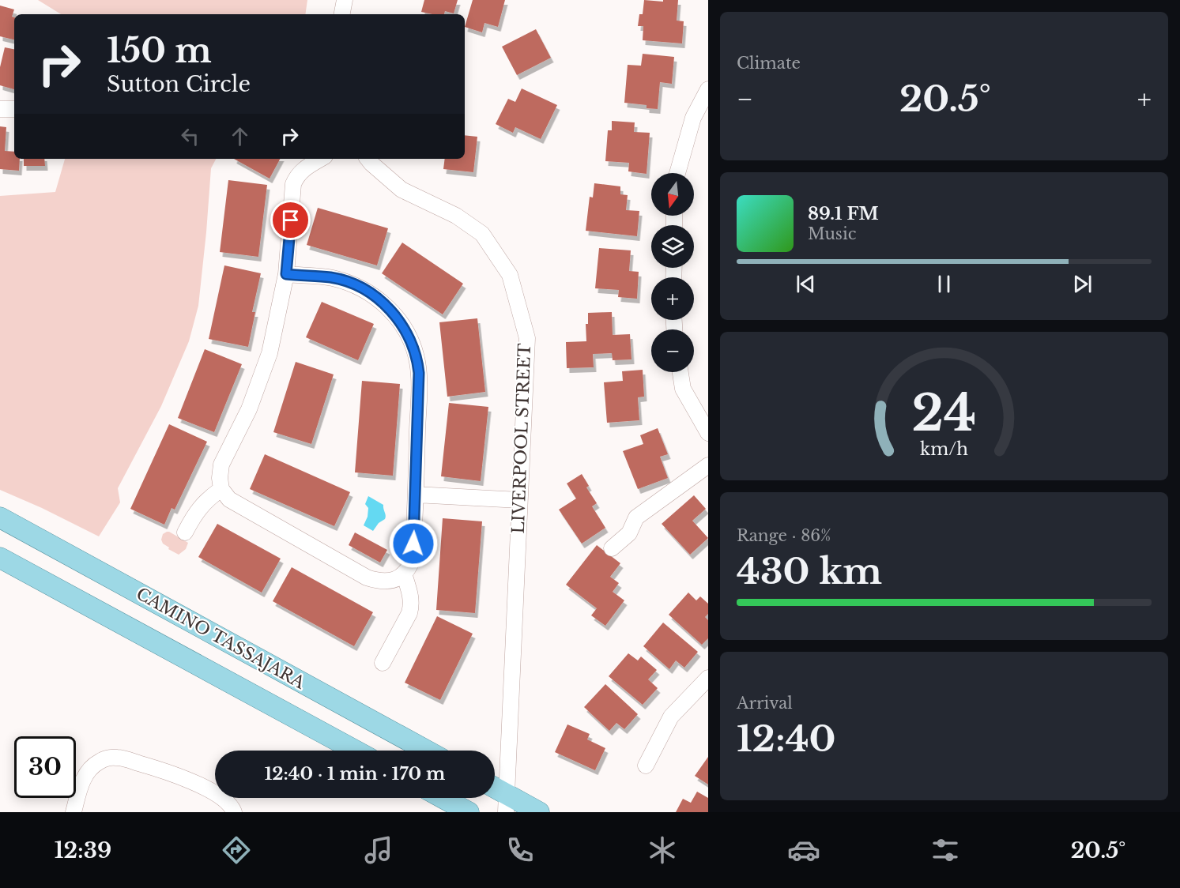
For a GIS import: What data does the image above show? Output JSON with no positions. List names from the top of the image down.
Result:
{
  "streets": {
    "main road": ["CAMINO TASSAJARA"],
    "street": ["LIVERPOOL STREET"]
  },
  "north": "bottom",
  "page": {
    "tile": [
      "Climate",
      ["Range · 86%", "430 km"],
      ["Arrival", "12:40"]
    ],
    "turn": ["150 m", "Sutton Circle"],
    "heat": ["−", "20.5°", "+"],
    "map_buttons": ["+", "−"],
    "song": ["89.1 FM", "Music"],
    "limit": "30",
    "trip": "12:40 · 1 min · 170 m",
    "tabs": ["12:39", "20.5°"],
    "gauge": ["24", "km/h"]
  }
}
